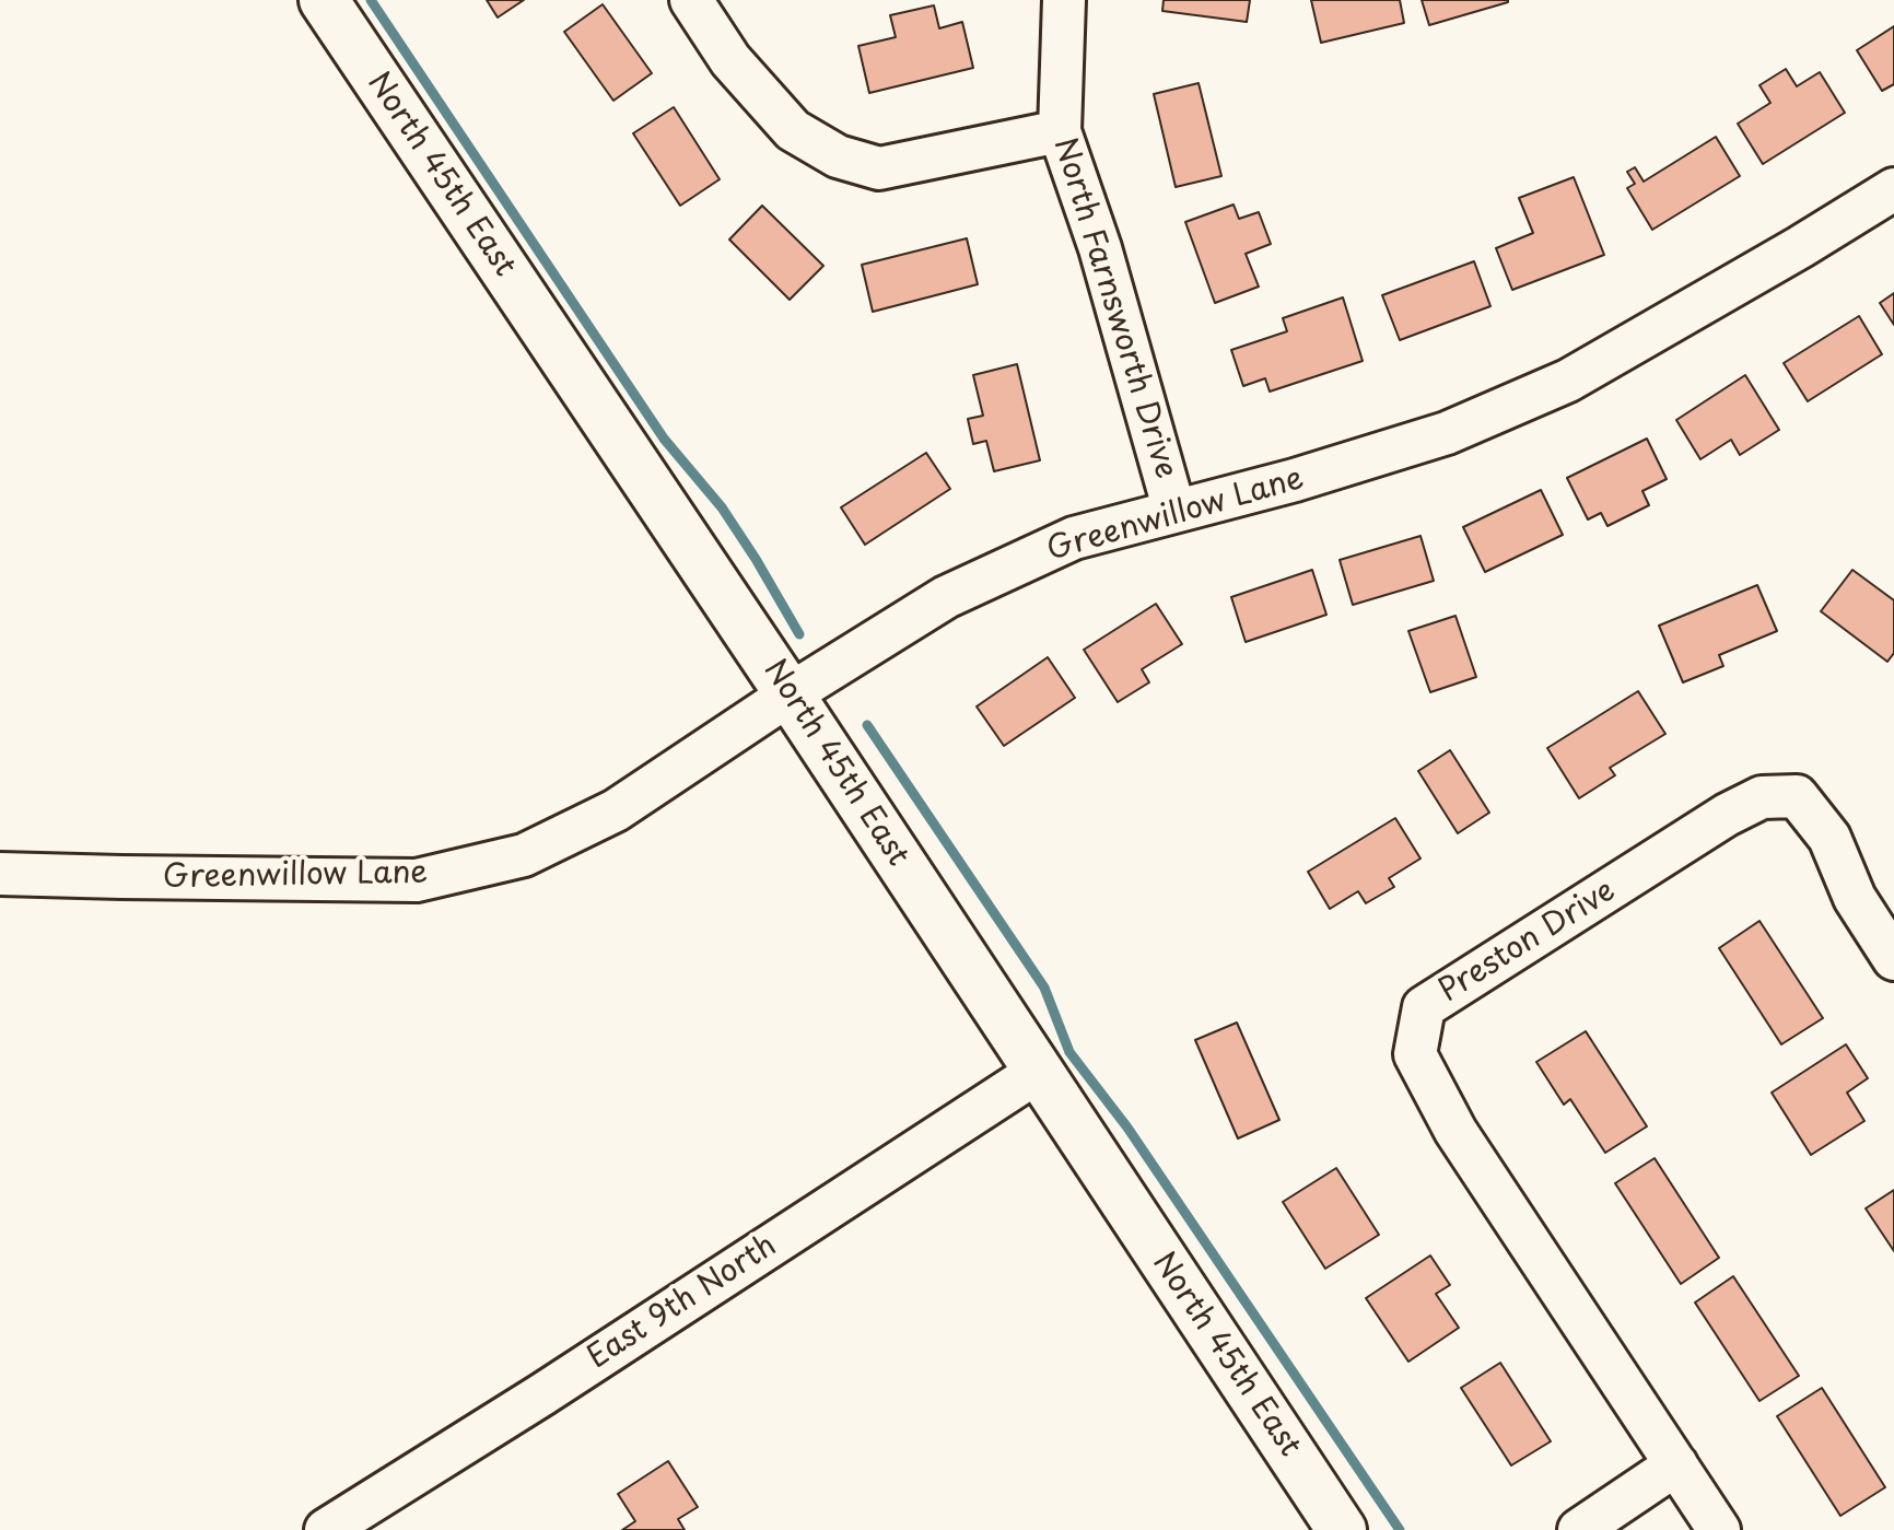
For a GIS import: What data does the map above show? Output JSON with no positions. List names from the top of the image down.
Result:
{
  "streets": {
    "main road": ["North 45th East"],
    "street": [
      "North Farnsworth Drive",
      "Greenwillow Lane",
      "Preston Drive",
      "East 9th North"
    ]
  },
  "crossings": [
    ["North 45th East", "Greenwillow Lane"],
    ["North 45th East", "East 9th North"],
    ["North Farnsworth Drive", "Greenwillow Lane"]
  ]
}
